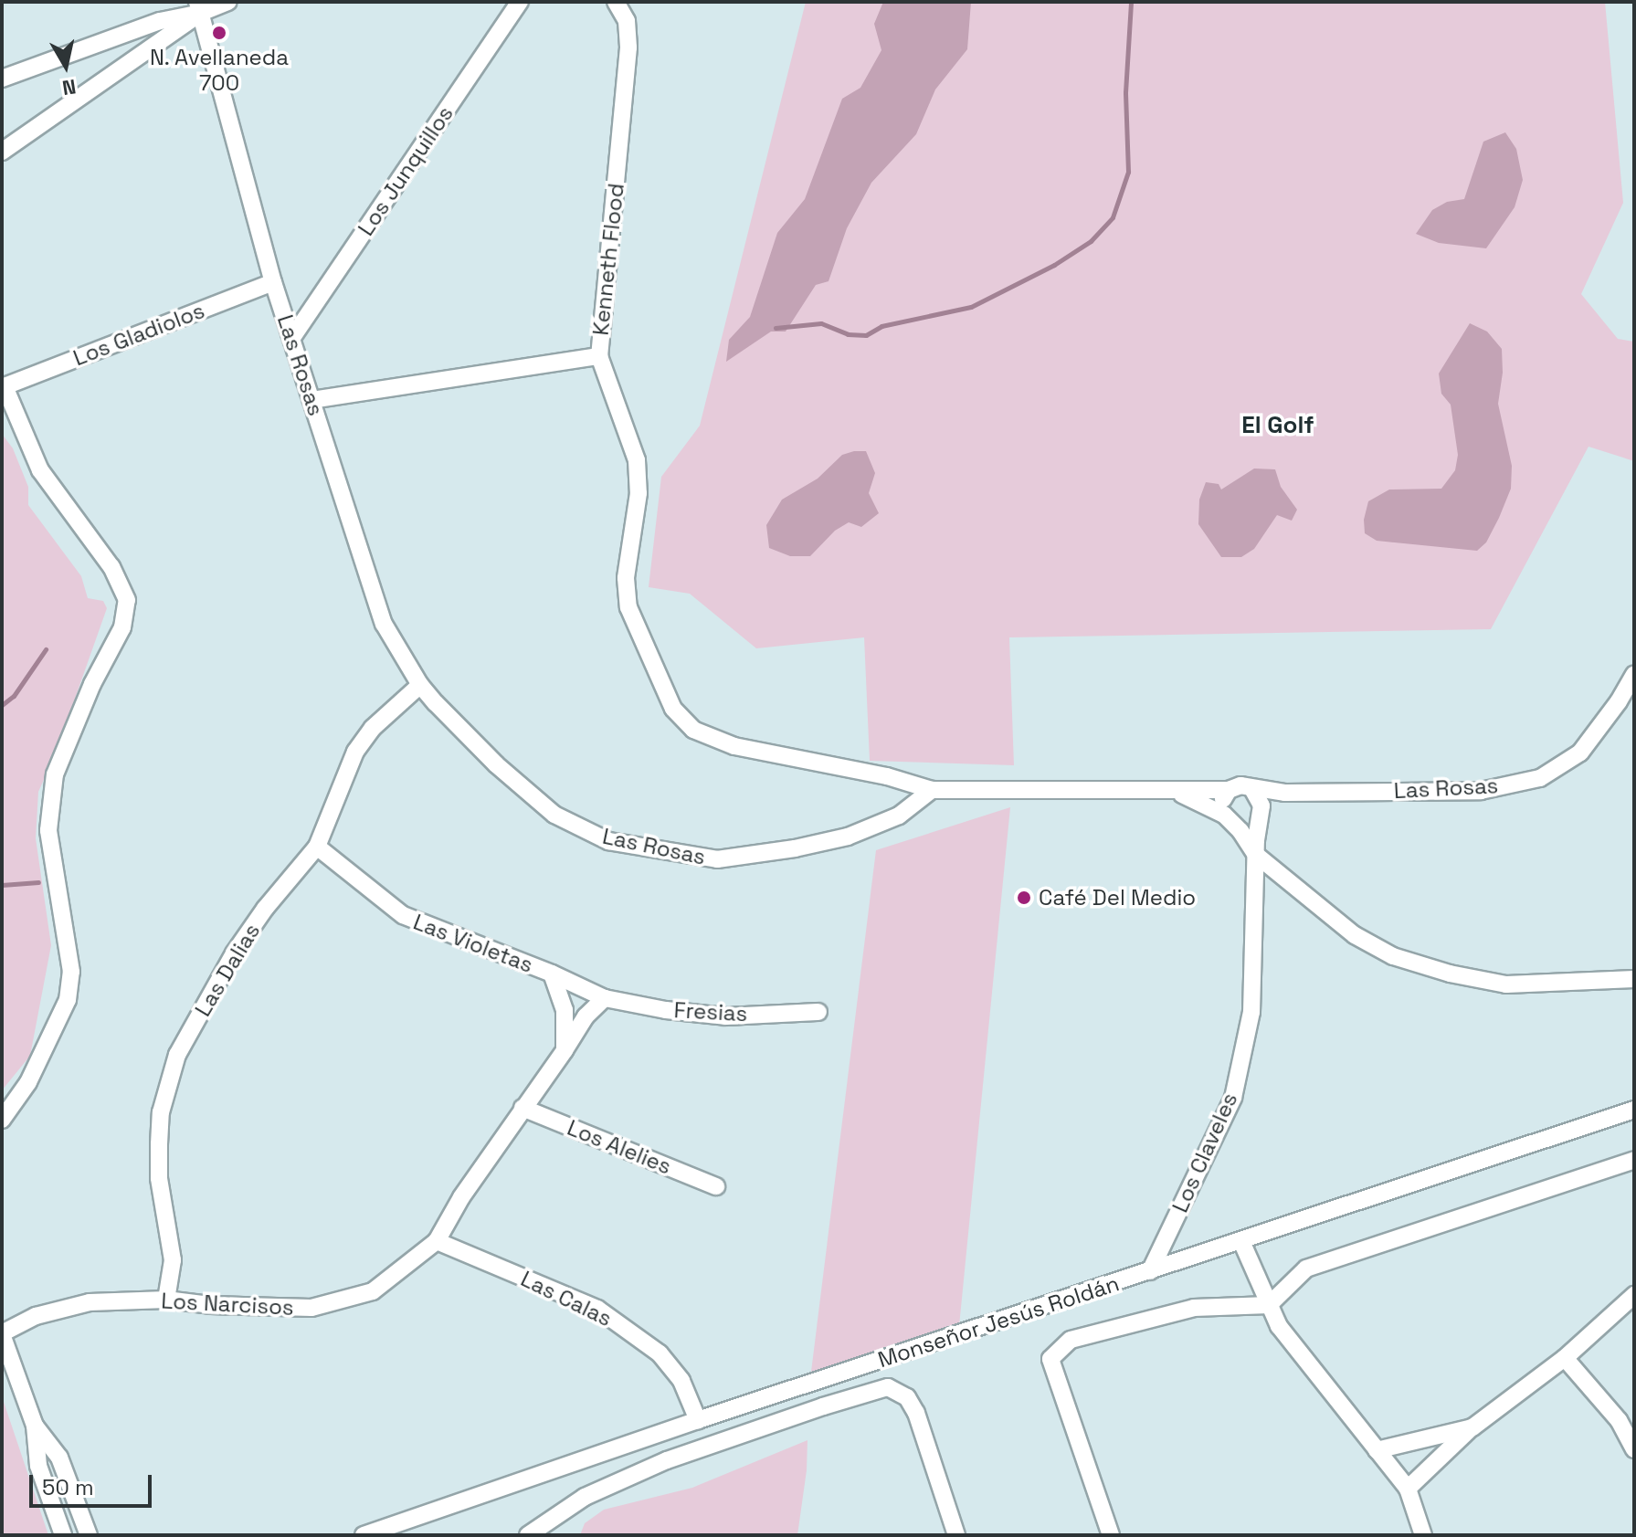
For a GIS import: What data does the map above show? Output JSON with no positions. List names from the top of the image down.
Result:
{
  "streets": {
    "street": [
      "Los Junquillos",
      "Kenneth Flood",
      "Los Gladiolos",
      "Las Rosas",
      "Las Violetas",
      "Las Dalias",
      "Fresias",
      "Los Alelies",
      "Los Claveles",
      "Las Calas",
      "Los Narcisos",
      "Monseñor Jesús Roldán"
    ]
  },
  "crossings": [
    ["Los Junquillos", "Las Rosas"],
    ["Kenneth Flood", "Las Rosas"],
    ["Los Gladiolos", "Las Rosas"],
    ["Las Rosas", "Las Dalias"],
    ["Las Rosas", "Los Claveles"],
    ["Las Violetas", "Las Dalias"],
    ["Las Violetas", "Fresias"],
    ["Las Violetas", "Los Narcisos"],
    ["Las Dalias", "Los Narcisos"],
    ["Fresias", "Los Narcisos"],
    ["Los Alelies", "Los Narcisos"],
    ["Los Claveles", "Monseñor Jesús Roldán"],
    ["Las Calas", "Los Narcisos"],
    ["Las Calas", "Monseñor Jesús Roldán"]
  ],
  "districts": ["El Golf"],
  "places": ["N. Avellaneda 700", "Café Del Medio"],
  "scale_bar": "50 m",
  "north": "bottom"
}
